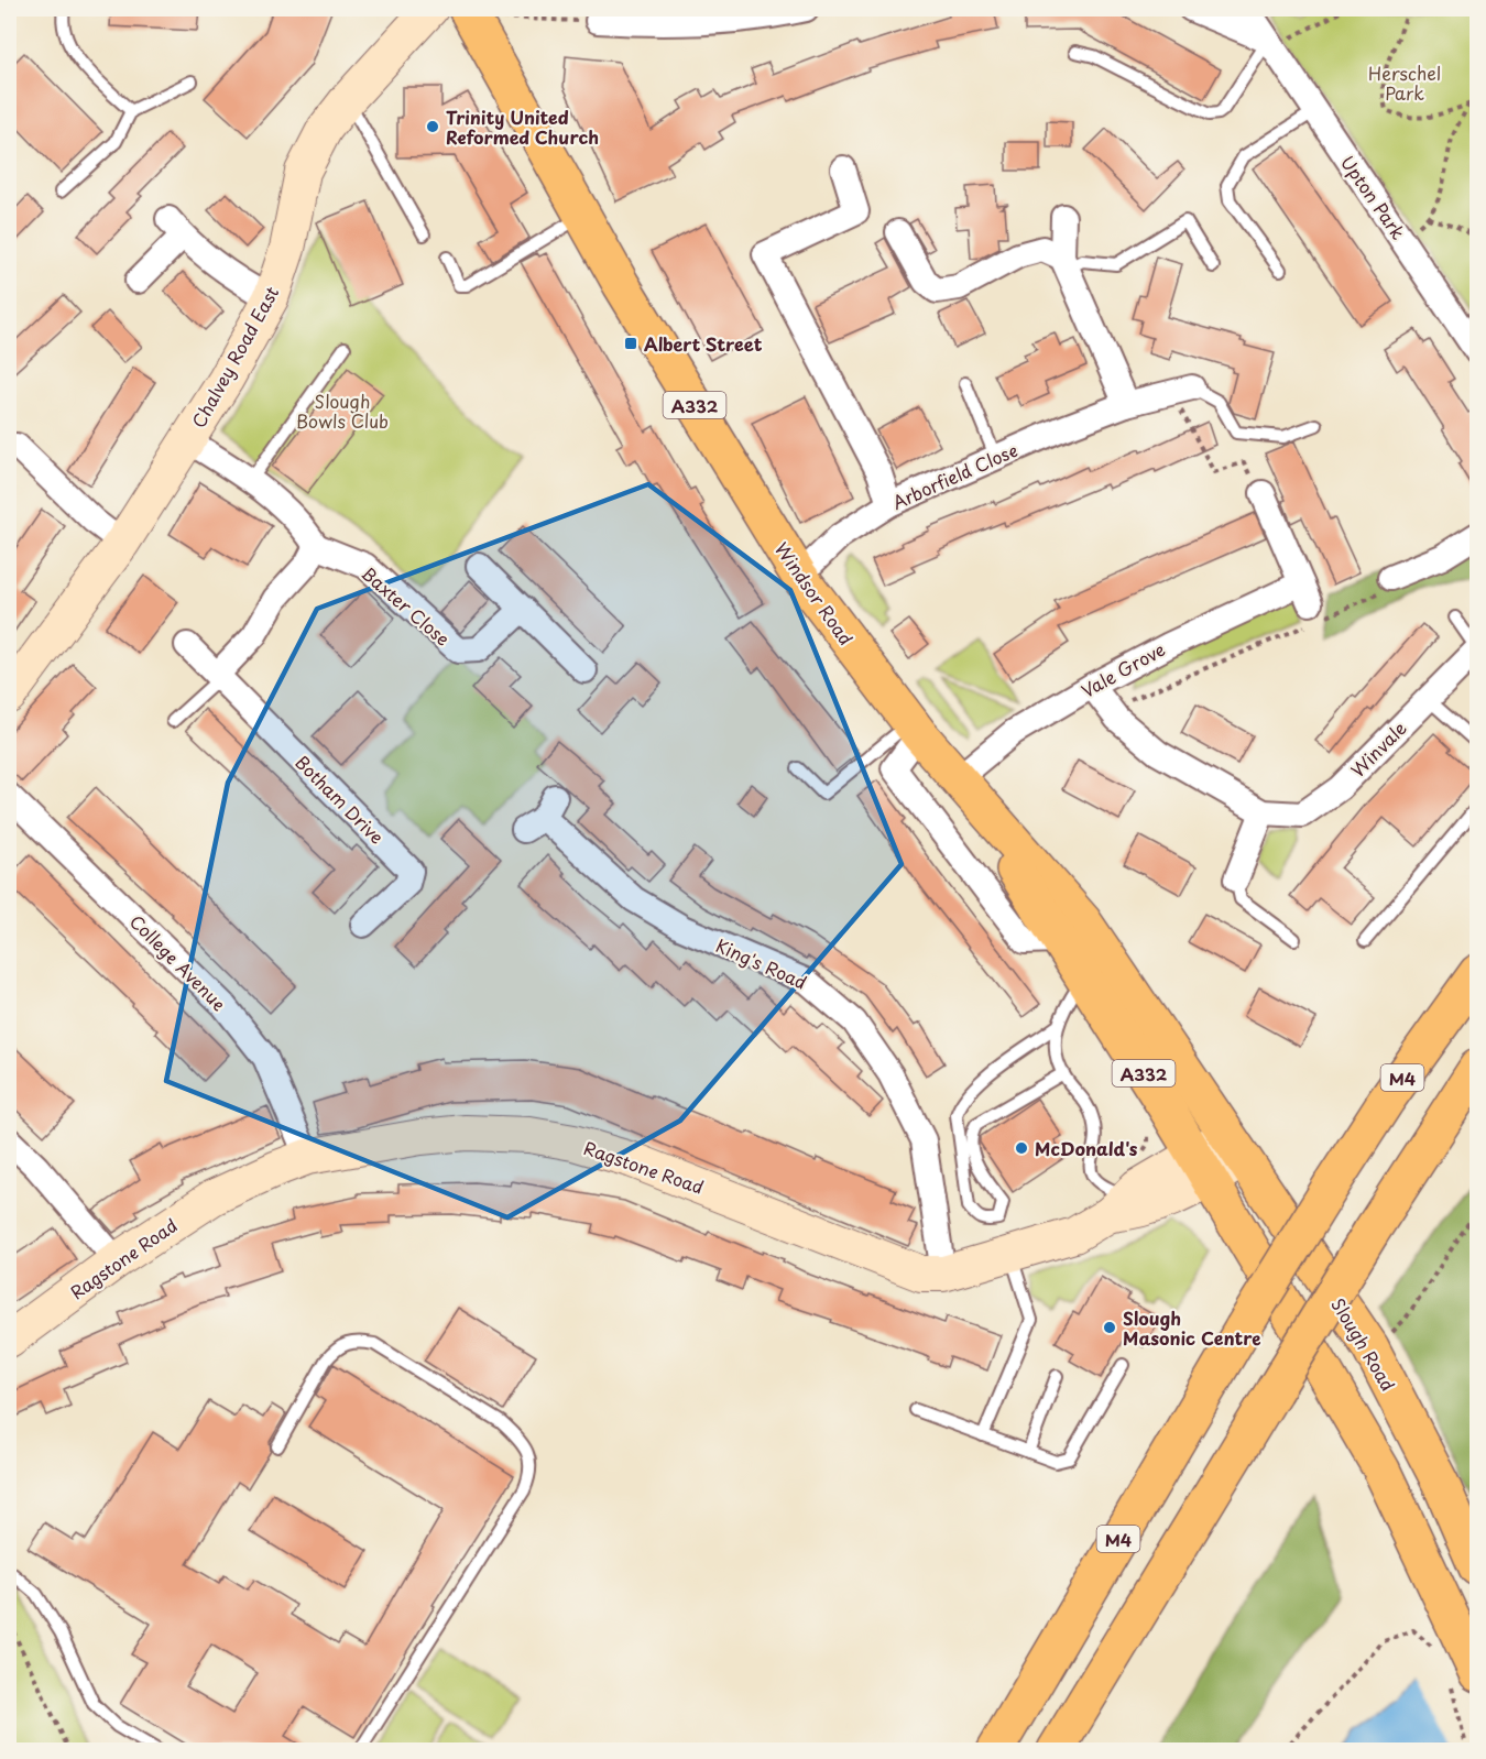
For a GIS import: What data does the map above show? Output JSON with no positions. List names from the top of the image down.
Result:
{
  "streets": {
    "main road": [
      "Chalvey Road East",
      "A332",
      "Windsor Road",
      "M4",
      "Ragstone Road",
      "Slough Road"
    ],
    "street": [
      "Upton Park",
      "Arborfield Close",
      "Baxter Close",
      "Vale Grove",
      "Winvale",
      "Botham Drive",
      "College Avenue",
      "King's Road"
    ]
  },
  "crossings": [
    ["A332", "Windsor Road"],
    ["A332", "Vale Grove"],
    ["A332", "Ragstone Road"],
    ["Arborfield Close", "Windsor Road"],
    ["Windsor Road", "Vale Grove"],
    ["Windsor Road", "Ragstone Road"],
    ["Windsor Road", "Slough Road"],
    ["Vale Grove", "Winvale"],
    ["College Avenue", "Ragstone Road"],
    ["King's Road", "Ragstone Road"],
    ["Ragstone Road", "Slough Road"]
  ],
  "parks": ["Herschel Park", "Slough Bowls Club"],
  "places": {
    "other": ["Trinity United Reformed Church", "McDonald's", "Slough Masonic Centre"],
    "transit": ["Albert Street"]
  }
}
